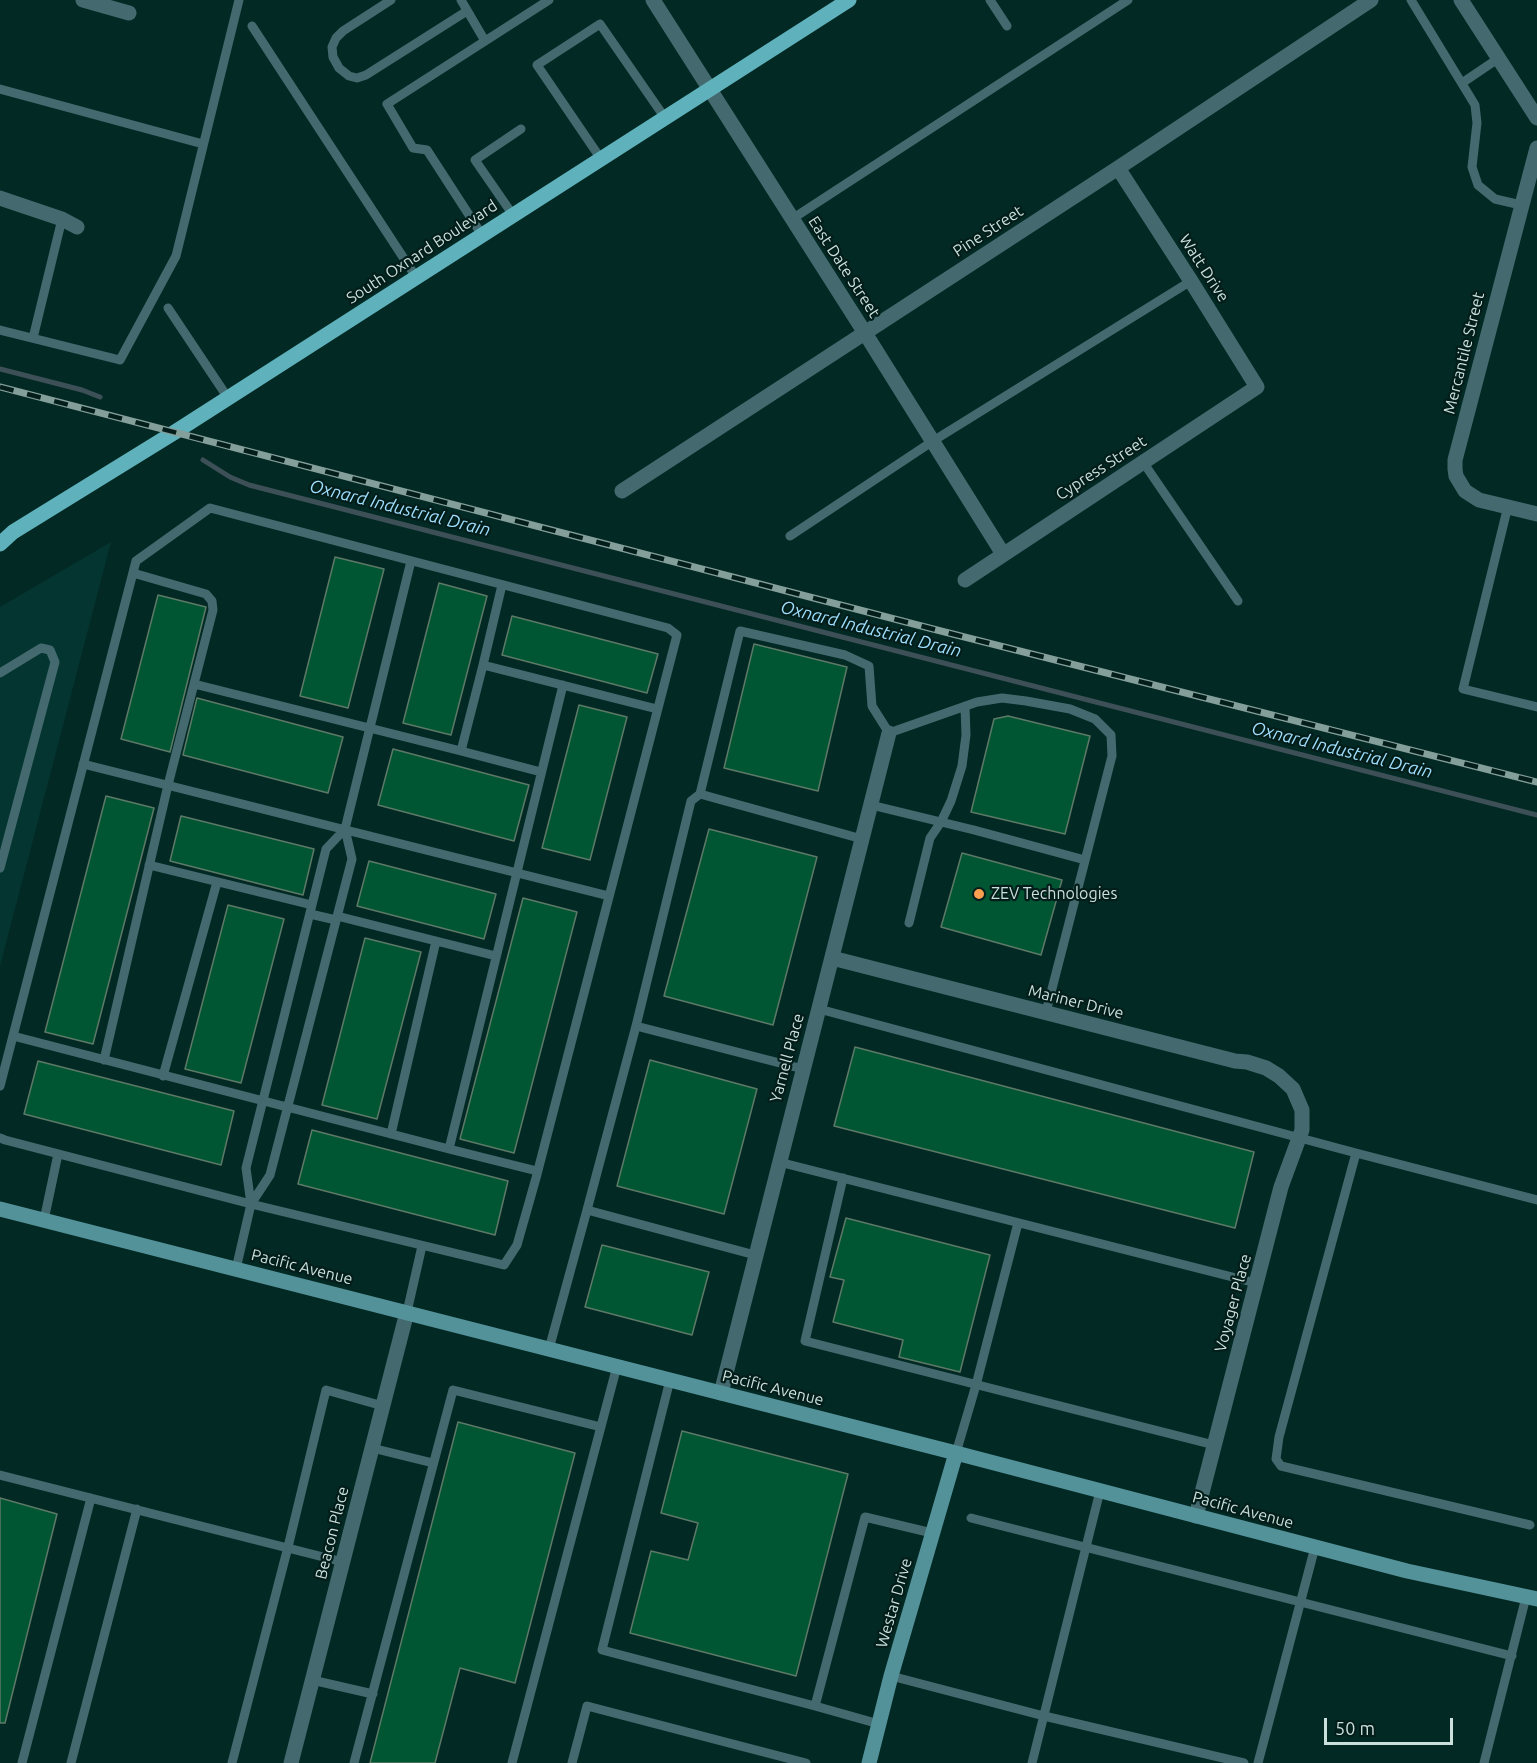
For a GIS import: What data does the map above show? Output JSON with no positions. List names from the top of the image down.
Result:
{
  "streets": {
    "main road": ["South Oxnard Boulevard"],
    "street": [
      "Pine Street",
      "East Date Street",
      "Watt Drive",
      "Mercantile Street",
      "Cypress Street",
      "Mariner Drive",
      "Yarnell Place",
      "Pacific Avenue",
      "Voyager Place",
      "Beacon Place",
      "Westar Drive"
    ]
  },
  "crossings": [
    ["Pine Street", "East Date Street"],
    ["Pine Street", "Watt Drive"],
    ["South Oxnard Boulevard", "East Date Street"],
    ["East Date Street", "Cypress Street"],
    ["Watt Drive", "Cypress Street"],
    ["Mariner Drive", "Yarnell Place"],
    ["Mariner Drive", "Voyager Place"],
    ["Yarnell Place", "Pacific Avenue"],
    ["Pacific Avenue", "Voyager Place"],
    ["Pacific Avenue", "Beacon Place"],
    ["Pacific Avenue", "Westar Drive"]
  ],
  "water": ["Oxnard Industrial Drain"],
  "places": ["ZEV Technologies"],
  "scale_bar": "50 m"
}
